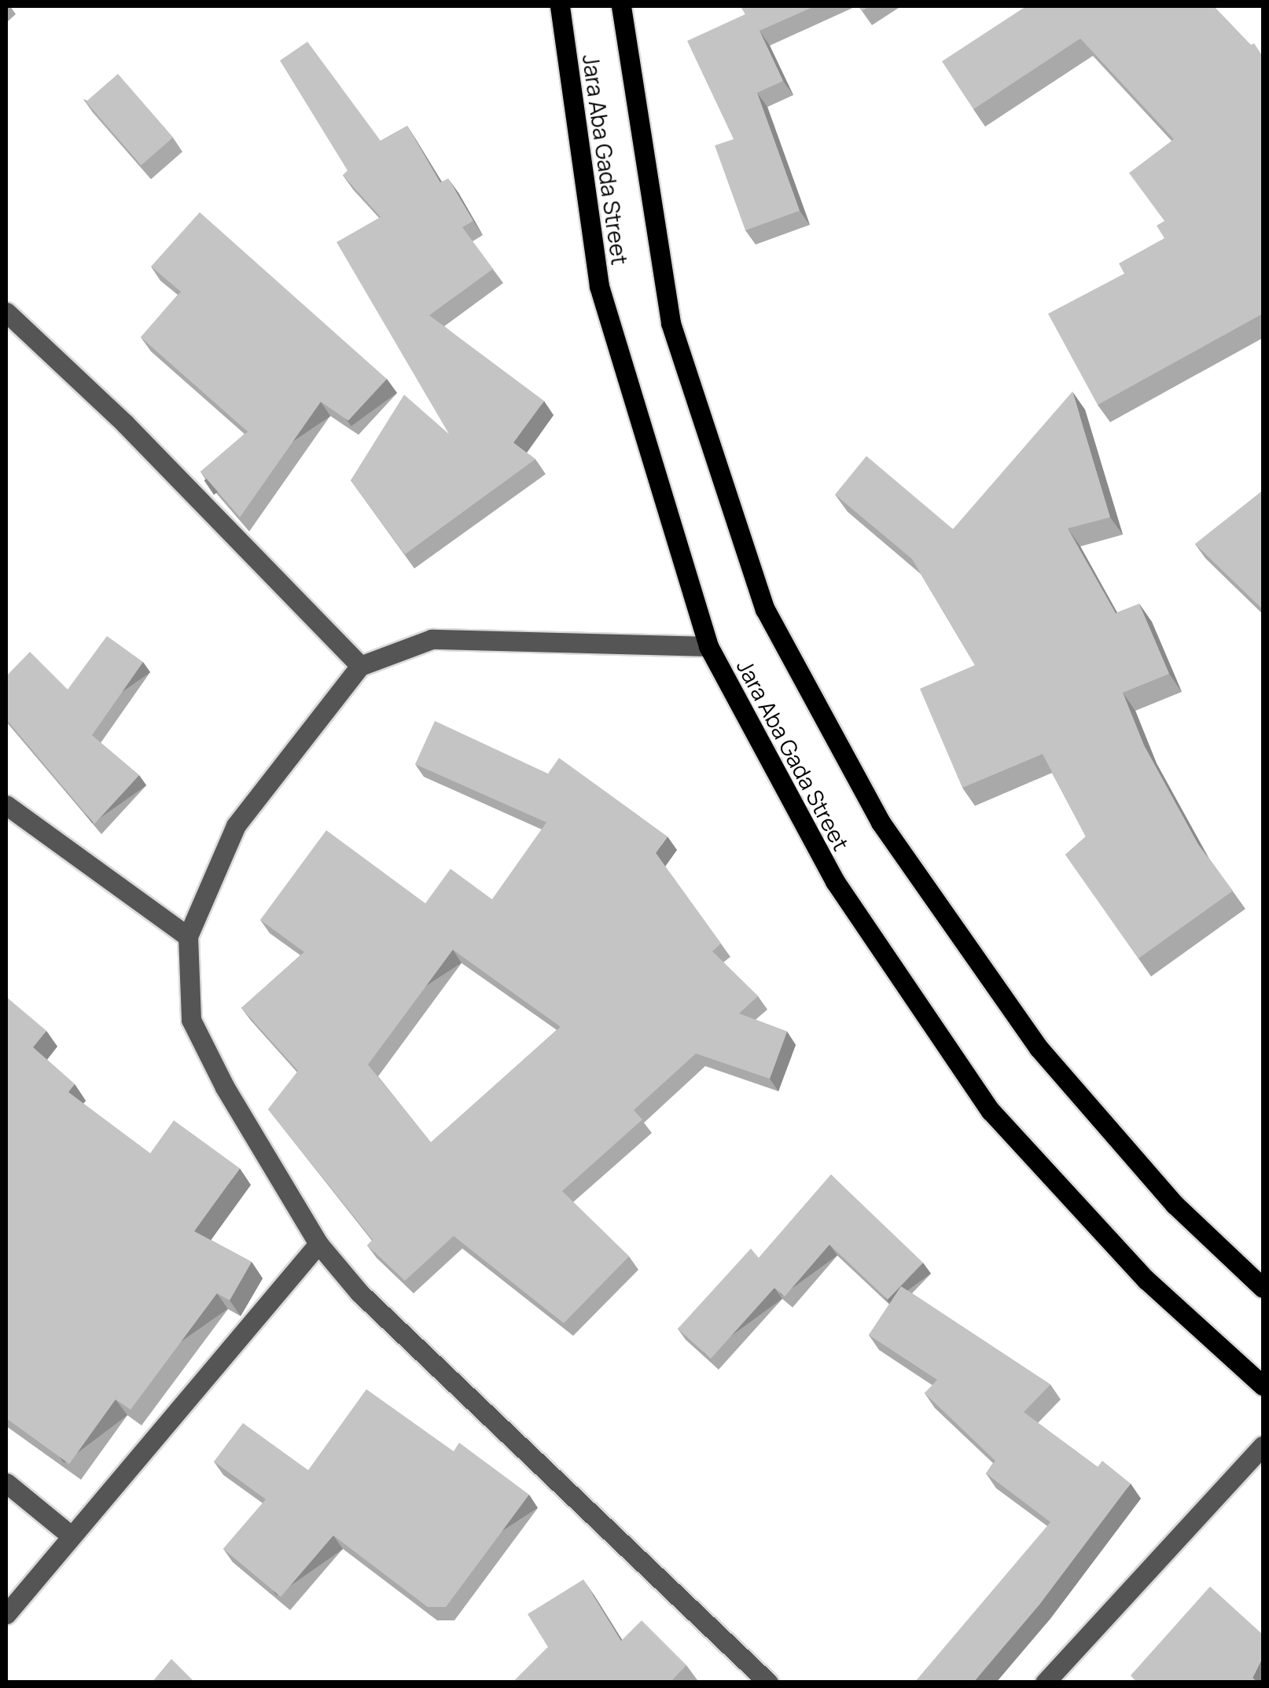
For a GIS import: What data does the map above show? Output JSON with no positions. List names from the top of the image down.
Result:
{
  "streets": {
    "main road": ["Jara Aba Gada Street"]
  }
}
